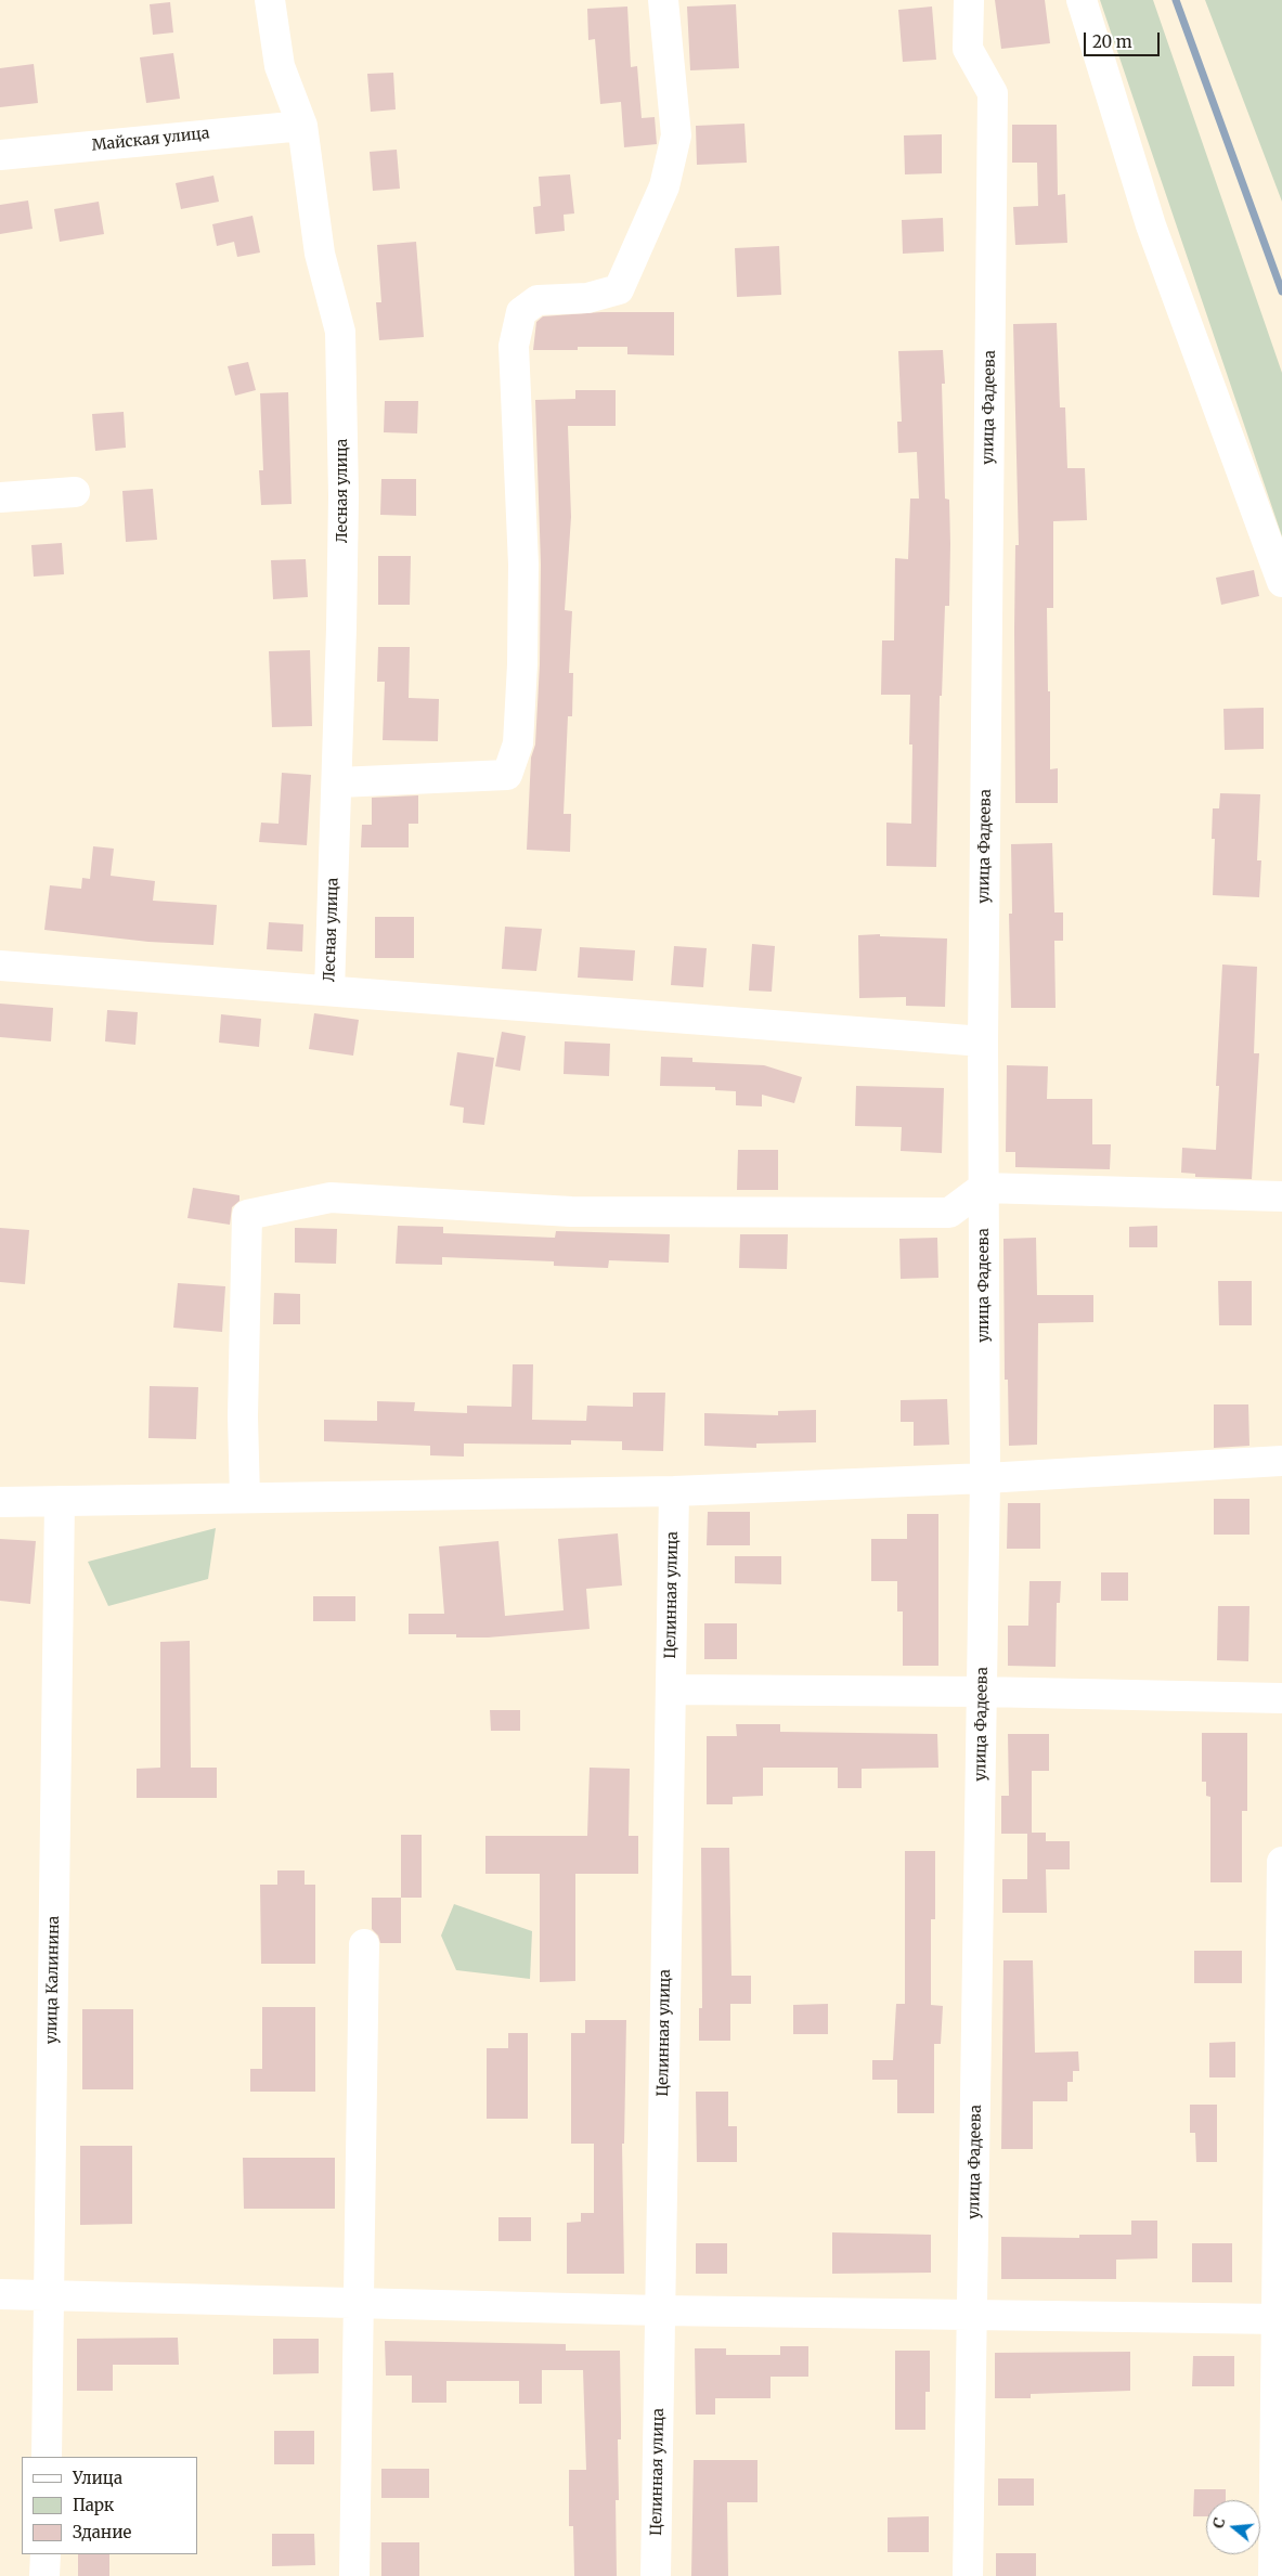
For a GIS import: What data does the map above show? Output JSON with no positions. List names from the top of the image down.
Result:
{
  "streets": {
    "street": [
      "Майская улица",
      "улица Фадеева",
      "Лесная улица",
      "Целинная улица",
      "улица Калинина"
    ]
  },
  "crossings": [
    ["Майская улица", "Лесная улица"]
  ],
  "legend": ["Улица", "Парк", "Здание"],
  "scale_bar": "20 m",
  "north": "left"
}
